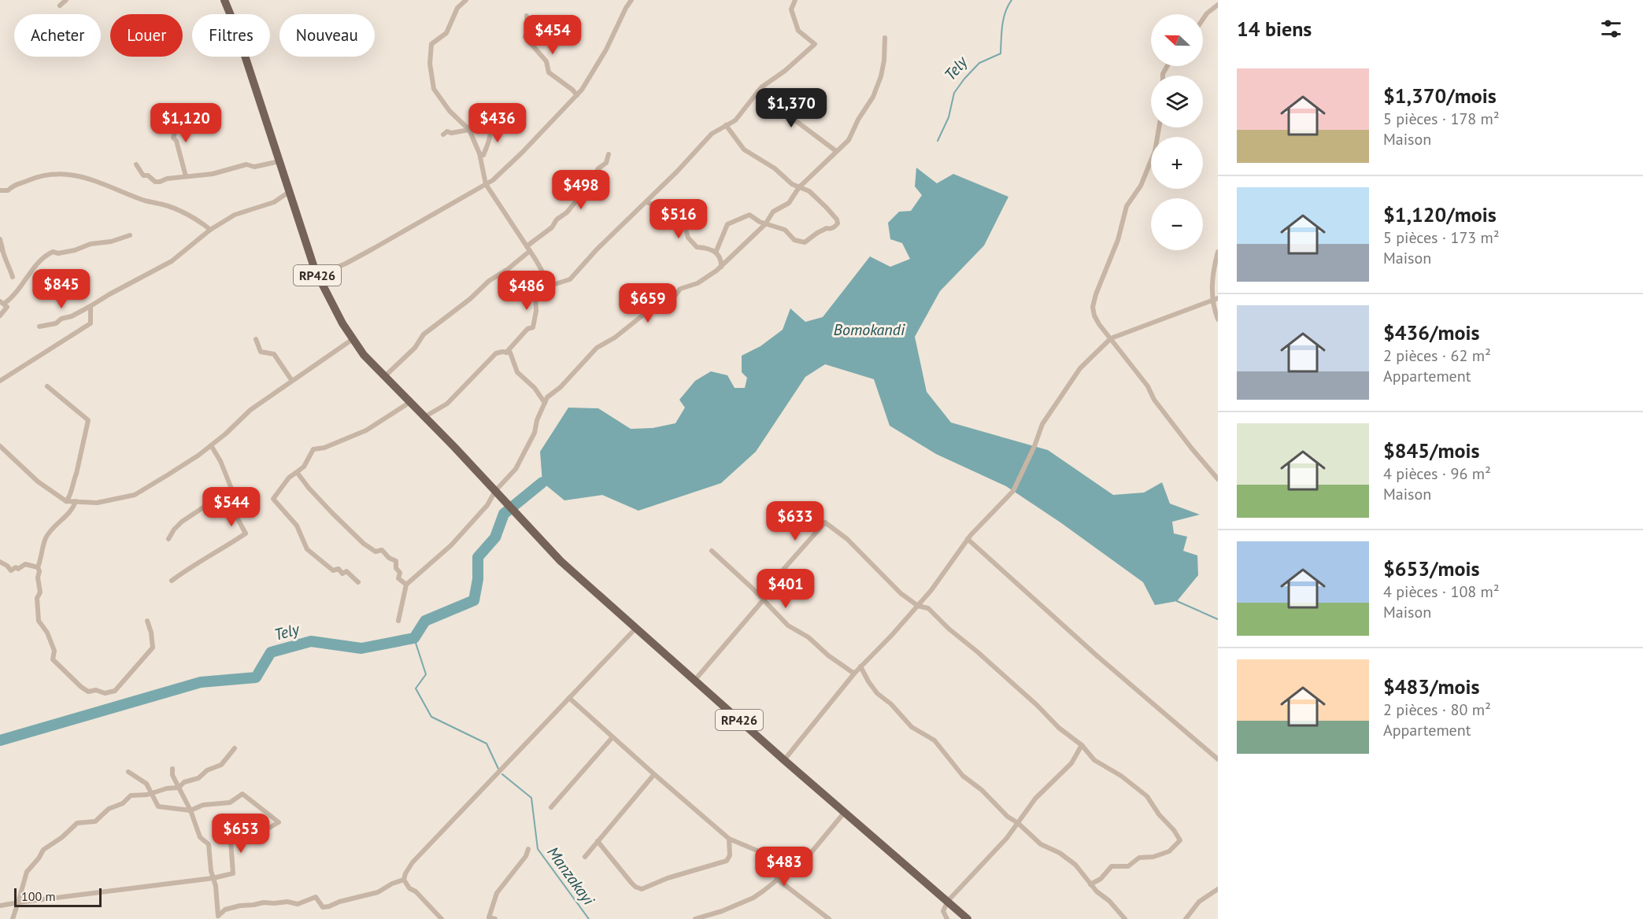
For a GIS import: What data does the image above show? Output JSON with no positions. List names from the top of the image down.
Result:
{
  "streets": {
    "main road": ["RP426"]
  },
  "water": ["Tely", "Bomokandi", "Manzakayi"],
  "scale_bar": "100 m",
  "north": "left",
  "page": {
    "heading": "14 biens",
    "map_buttons": ["+", "−"],
    "chip": [
      "Acheter",
      "Louer",
      "Filtres",
      "Nouveau"
    ],
    "price": [
      "$454",
      "$1,370",
      "$1,120",
      "$436",
      "$498",
      "$516",
      "$845",
      "$486",
      "$659",
      "$544",
      "$633",
      "$401",
      "$653",
      "$483"
    ],
    "list": [
      {
        "name": "$1,370/mois",
        "note": "5 pièces · 178 m² · Maison"
      },
      {
        "name": "$1,120/mois",
        "note": "5 pièces · 173 m² · Maison"
      },
      {
        "name": "$436/mois",
        "note": "2 pièces · 62 m² · Appartement"
      },
      {
        "name": "$845/mois",
        "note": "4 pièces · 96 m² · Maison"
      },
      {
        "name": "$653/mois",
        "note": "4 pièces · 108 m² · Maison"
      },
      {
        "name": "$483/mois",
        "note": "2 pièces · 80 m² · Appartement"
      }
    ],
    "scale": "100 m"
  }
}
